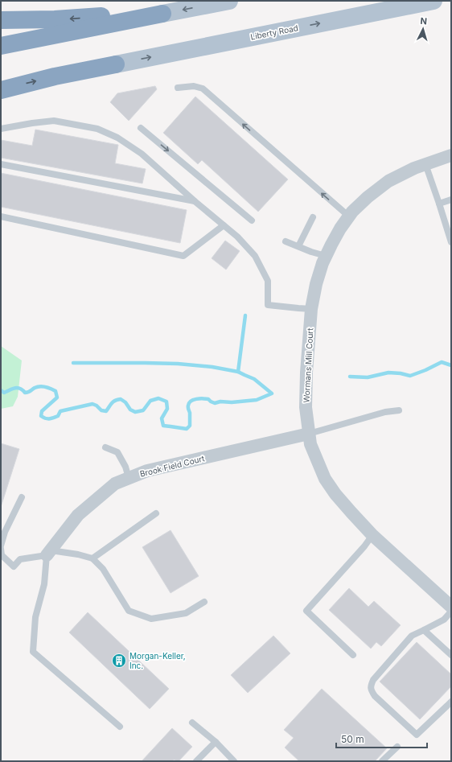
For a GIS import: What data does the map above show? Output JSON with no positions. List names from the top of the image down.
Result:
{
  "streets": {
    "main road": ["Liberty Road"],
    "street": ["Wormans Mill Court", "Brook Field Court"]
  },
  "crossings": [
    ["Wormans Mill Court", "Brook Field Court"]
  ],
  "one_way": ["Liberty Road"],
  "places": {
    "building": ["Morgan-Keller, Inc."]
  },
  "scale_bar": "50 m",
  "north": "top"
}
